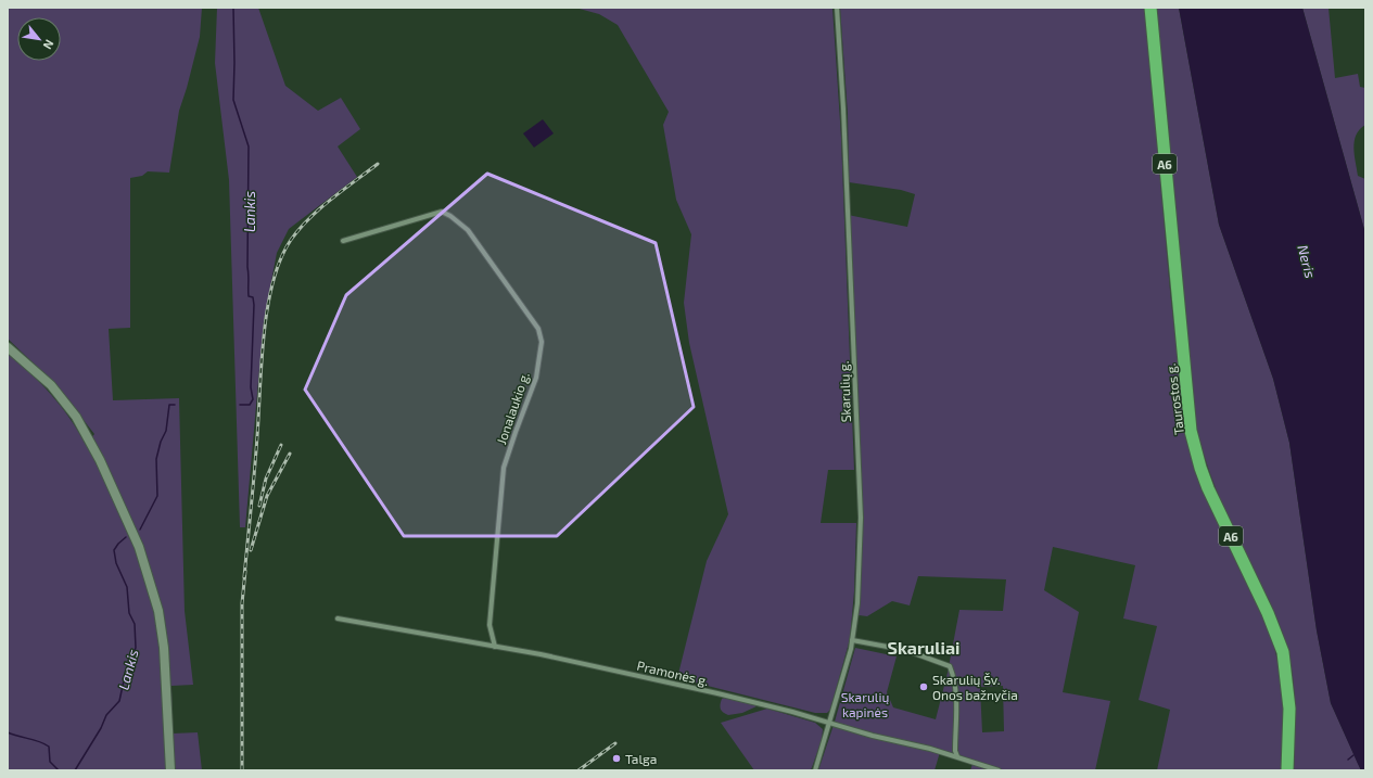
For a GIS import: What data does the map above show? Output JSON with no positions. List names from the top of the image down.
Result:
{
  "streets": {
    "highway": ["A6", "Taurostos g."],
    "street": ["Skarulių g.", "Jonalaukio g.", "Pramonės g."]
  },
  "crossings": [
    ["Skarulių g.", "Pramonės g."],
    ["Jonalaukio g.", "Pramonės g."]
  ],
  "districts": ["Skaruliai"],
  "water": ["Lankis", "Neris"],
  "parks": ["Skarulių kapinės"],
  "places": ["Skarulių Šv. Onos bažnyčia", "Talga"],
  "north": "bottom right"
}
